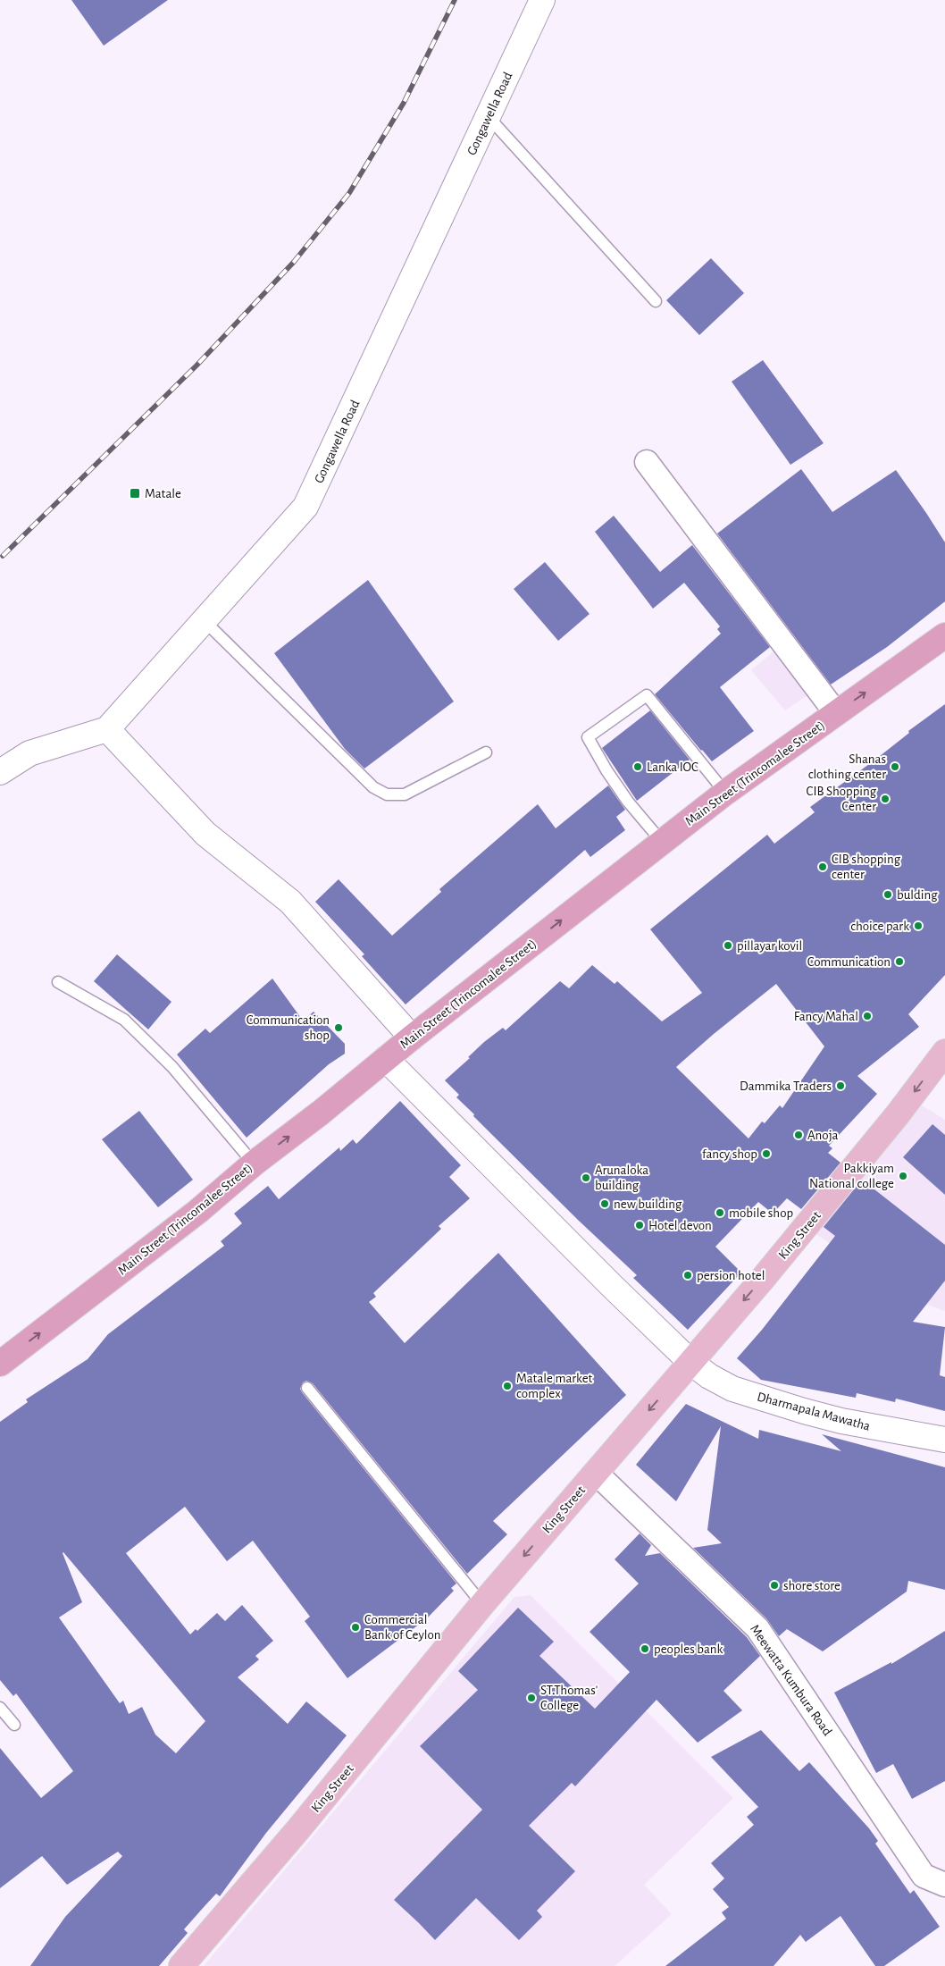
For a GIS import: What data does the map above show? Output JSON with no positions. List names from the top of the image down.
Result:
{
  "streets": {
    "highway": ["Main Street (Trincomalee Street)"],
    "main road": ["King Street"],
    "street": ["Gongawella Road", "Dharmapala Mawatha", "Meewatta Kumbura Road"]
  },
  "crossings": [
    ["Main Street (Trincomalee Street)", "Dharmapala Mawatha"],
    ["King Street", "Dharmapala Mawatha"],
    ["King Street", "Meewatta Kumbura Road"]
  ],
  "one_way": ["Main Street (Trincomalee Street)", "King Street"],
  "places": {
    "transit": ["Matale"],
    "other": [
      "Lanka IOC",
      "Shanas clothing center",
      "CIB Shopping Center",
      "CIB shopping center",
      "bulding",
      "choice park",
      "pillayar kovil",
      "Communication",
      "Fancy Mahal",
      "Communication shop",
      "Dammika Traders",
      "Anoja",
      "fancy shop",
      "Pakkiyam National college",
      "Arunaloka building",
      "new building",
      "mobile shop",
      "Hotel devon",
      "persion hotel",
      "Matale market complex",
      "shore store",
      "Commercial Bank of Ceylon",
      "peoples bank",
      "ST.Thomas' College"
    ]
  }
}
